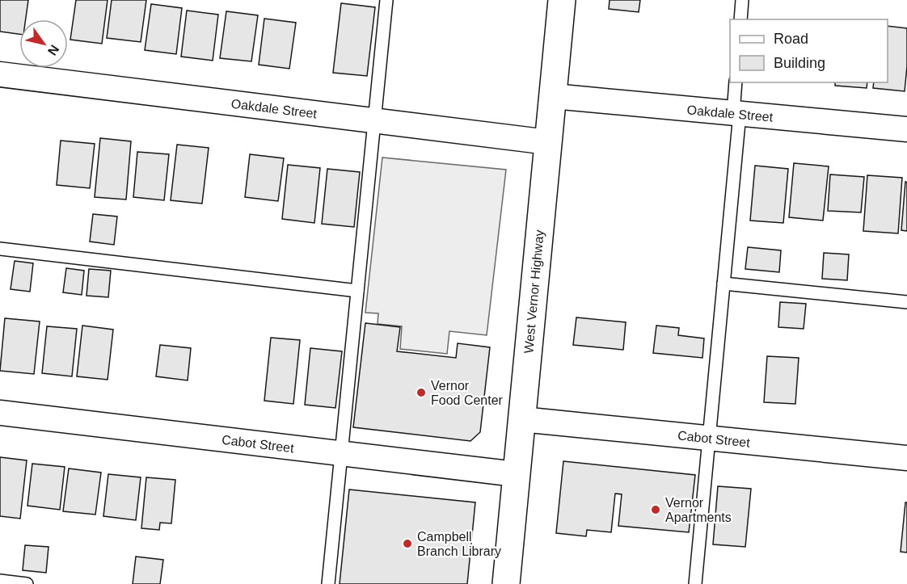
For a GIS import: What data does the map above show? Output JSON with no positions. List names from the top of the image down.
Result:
{
  "streets": {
    "street": ["Oakdale Street", "West Vernor Highway", "Cabot Street"]
  },
  "crossings": [
    ["Oakdale Street", "West Vernor Highway"],
    ["West Vernor Highway", "Cabot Street"]
  ],
  "places": ["Vernor Food Center", "Vernor Apartments", "Campbell Branch Library"],
  "legend": ["Road", "Building"],
  "north": "bottom right"
}
